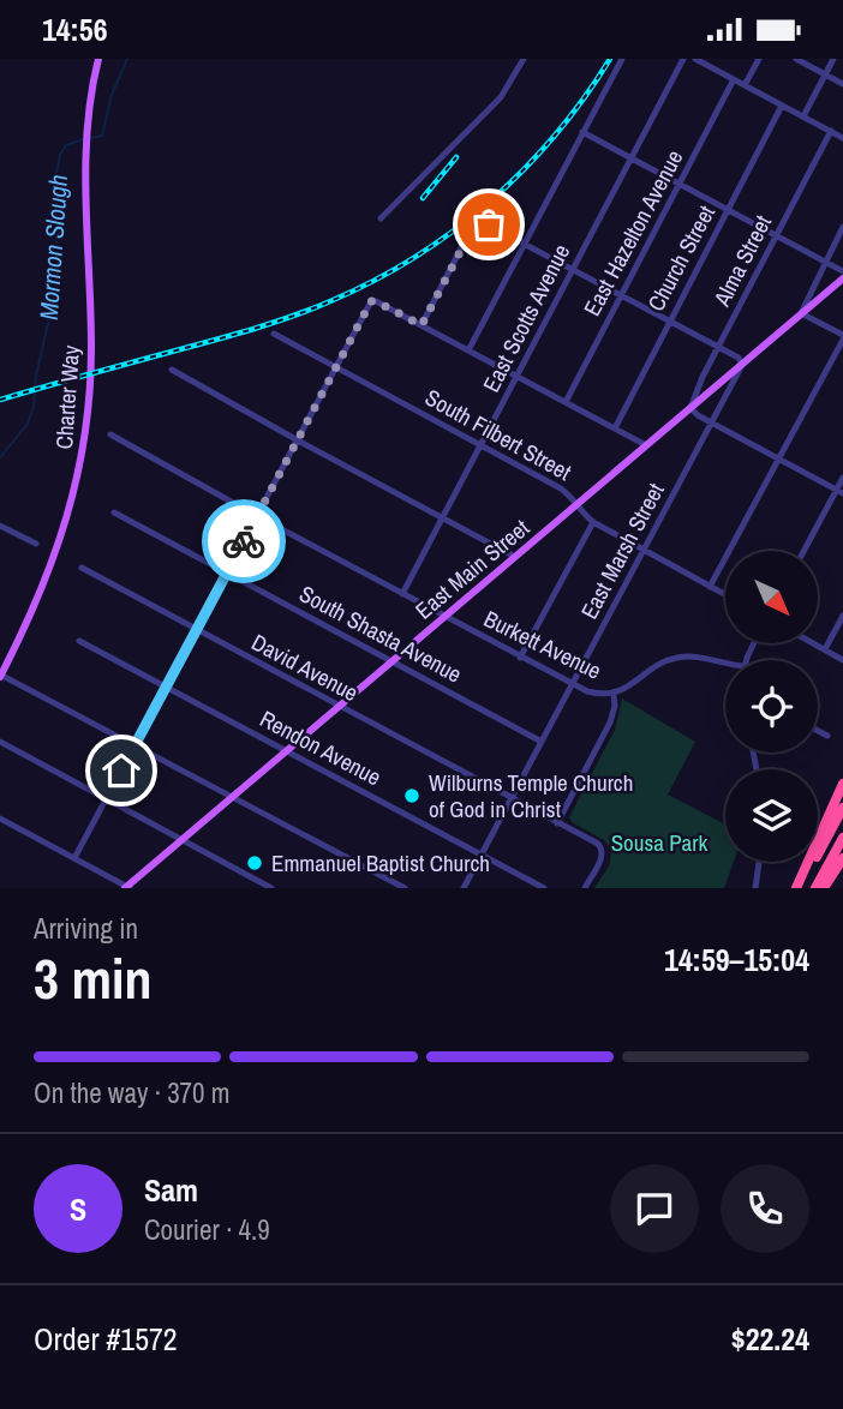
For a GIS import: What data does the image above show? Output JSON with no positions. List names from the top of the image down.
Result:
{
  "streets": {
    "main road": ["Charter Way", "East Main Street"],
    "street": [
      "East Hazelton Avenue",
      "Church Street",
      "Alma Street",
      "East Scotts Avenue",
      "South Filbert Street",
      "East Marsh Street",
      "South Shasta Avenue",
      "Burkett Avenue",
      "David Avenue",
      "Rendon Avenue"
    ]
  },
  "crossings": [
    ["Alma Street", "East Main Street"],
    ["East Scotts Avenue", "South Filbert Street"],
    ["East Scotts Avenue", "Burkett Avenue"],
    ["South Filbert Street", "East Marsh Street"],
    ["South Filbert Street", "East Main Street"],
    ["East Marsh Street", "East Main Street"],
    ["East Marsh Street", "South Shasta Avenue"],
    ["East Marsh Street", "Burkett Avenue"],
    ["East Marsh Street", "David Avenue"],
    ["East Marsh Street", "Rendon Avenue"],
    ["East Main Street", "South Shasta Avenue"],
    ["East Main Street", "Burkett Avenue"],
    ["East Main Street", "David Avenue"],
    ["East Main Street", "Rendon Avenue"]
  ],
  "water": ["Mormon Slough"],
  "parks": ["Sousa Park"],
  "places": ["Wilburns Temple Church of God in Christ", "Emmanuel Baptist Church"],
  "north": "bottom right",
  "page": {
    "status": "14:56",
    "heading": ["3 min", "Arriving in", "14:59–15:04"],
    "panel": [
      "Sam",
      "Courier · 4.9",
      "Order #1572",
      "$22.24"
    ],
    "bar": "On the way · 370 m",
    "round": "S"
  }
}
